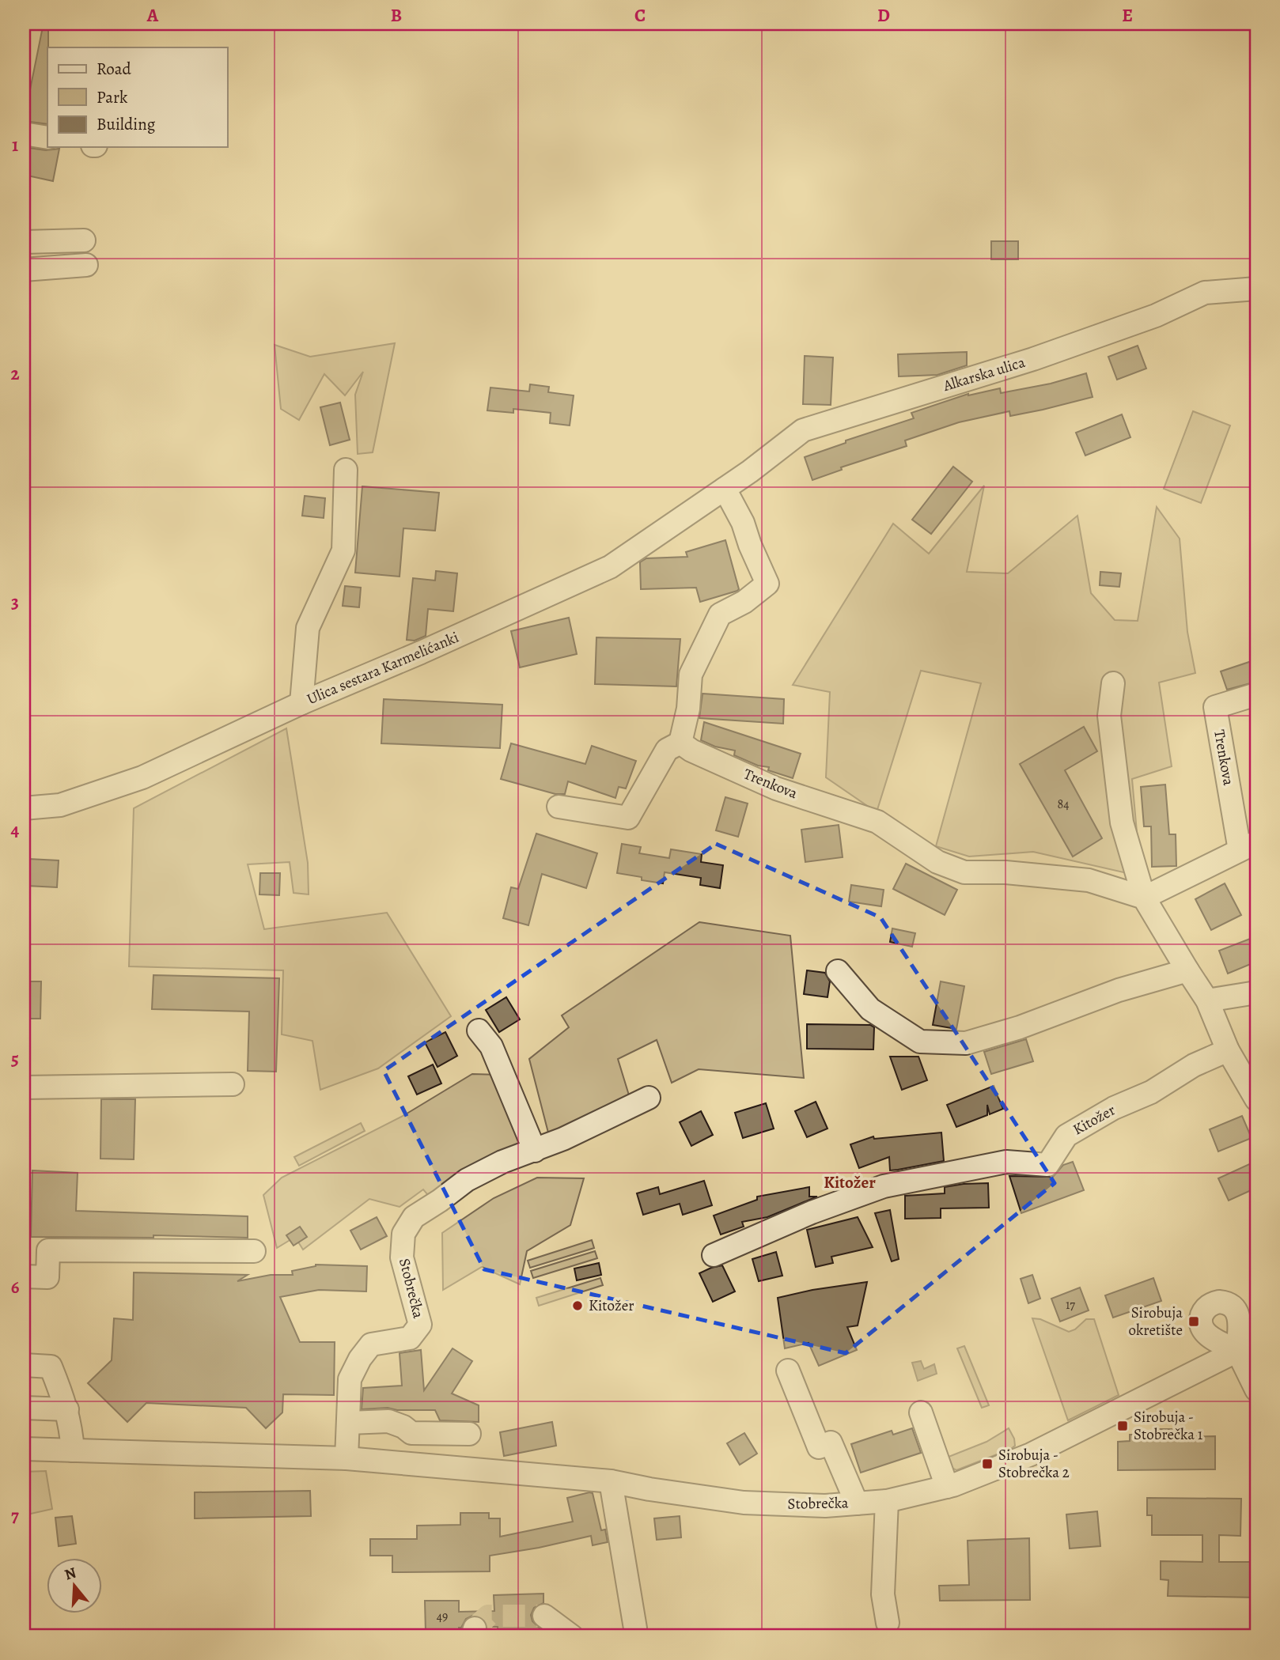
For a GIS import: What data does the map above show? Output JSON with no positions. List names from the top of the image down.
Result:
{
  "streets": {
    "street": [
      "Alkarska ulica",
      "Ulica sestara Karmelićanki",
      "Trenkova",
      "Kitožer",
      "Stobrečka"
    ]
  },
  "crossings": [
    ["Alkarska ulica", "Ulica sestara Karmelićanki"]
  ],
  "districts": ["Kitožer"],
  "places": {
    "other": ["Kitožer"],
    "transit": ["Sirobuja okretište", "Sirobuja - Stobrečka 1", "Sirobuja - Stobrečka 2"]
  },
  "house_numbers": ["84", "17", "49"],
  "legend": ["Road", "Park", "Building"],
  "north": "top",
  "grid": {
    "columns": [
      "A",
      "B",
      "C",
      "D",
      "E"
    ],
    "rows": [
      "1",
      "2",
      "3",
      "4",
      "5",
      "6",
      "7"
    ]
  }
}
